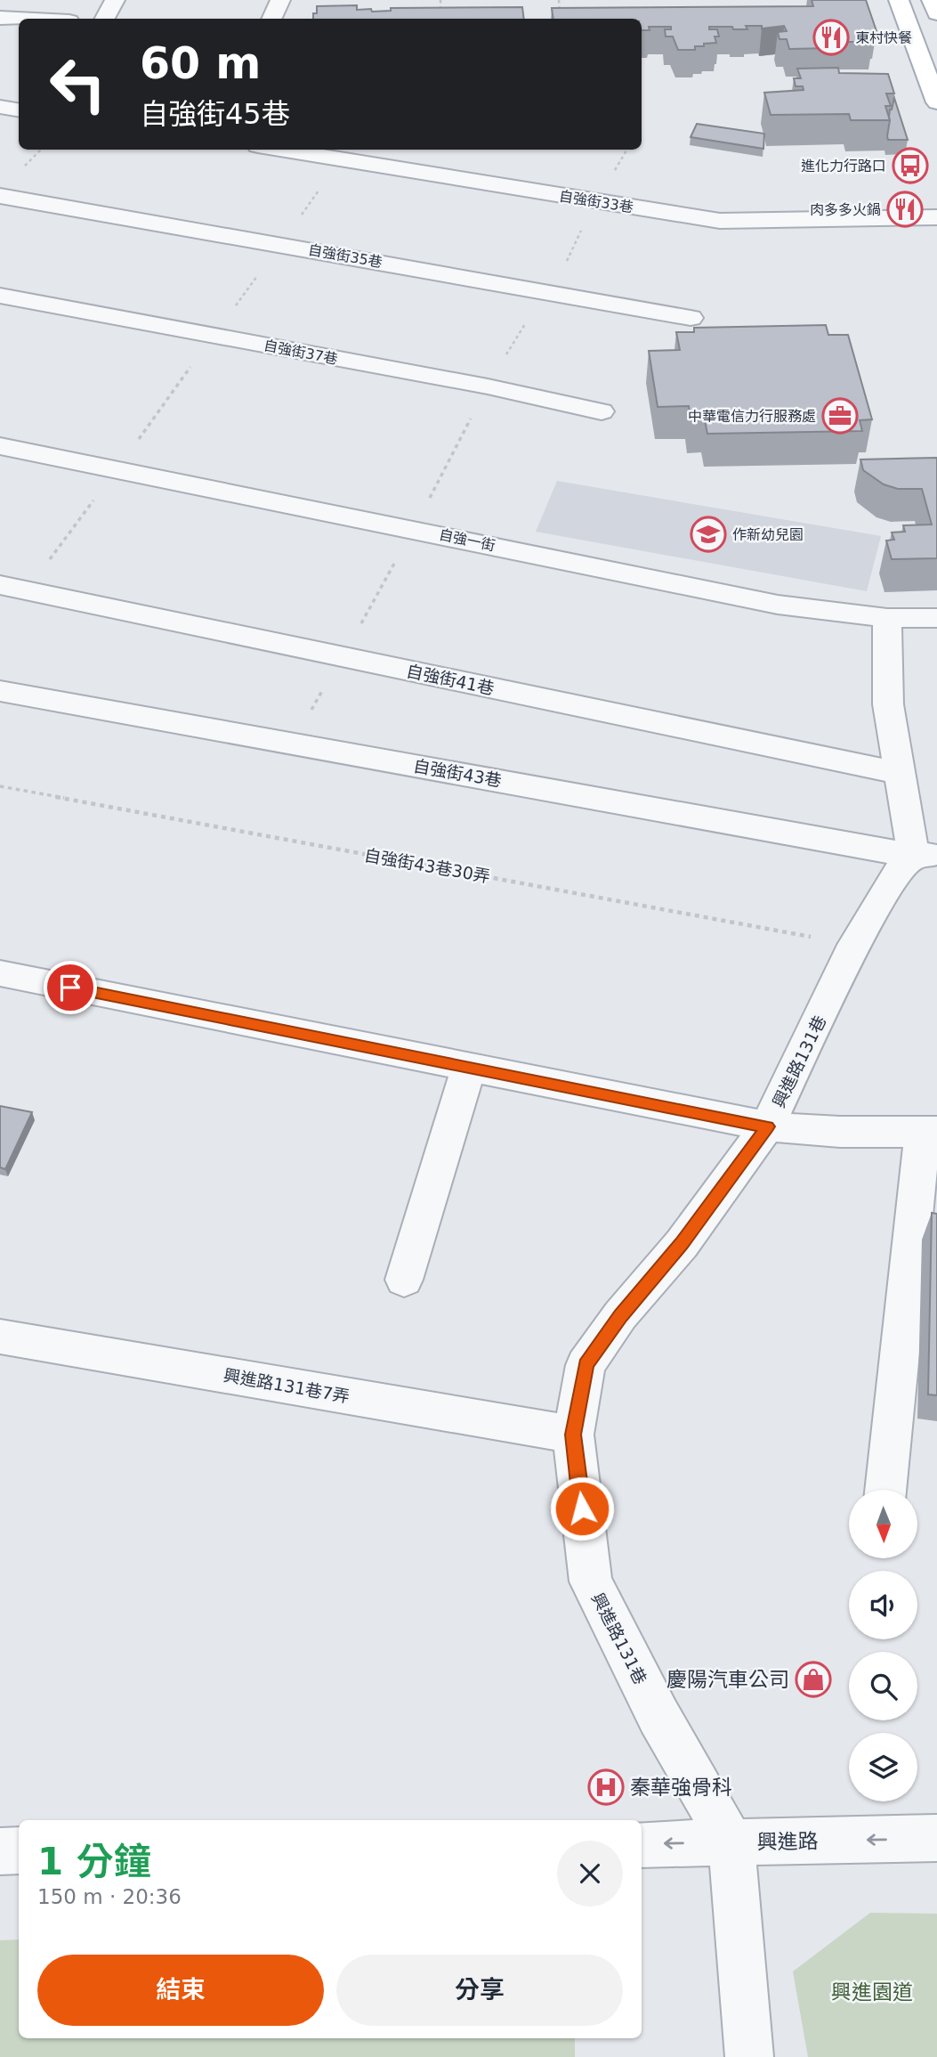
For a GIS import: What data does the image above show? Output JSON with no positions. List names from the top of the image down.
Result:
{
  "streets": {
    "street": [
      "自強街33巷",
      "自強街35巷",
      "自強街37巷",
      "自強一街",
      "自強街41巷",
      "自強街43巷",
      "興進路131巷",
      "興進路131巷7弄",
      "興進路"
    ],
    "path": ["自強街43巷30弄"]
  },
  "crossings": [
    ["自強街43巷", "興進路131巷"],
    ["自強街43巷30弄", "興進路131巷"],
    ["興進路131巷", "興進路131巷7弄"],
    ["興進路131巷", "興進路"]
  ],
  "one_way": ["興進路"],
  "parks": ["興進園道"],
  "places": {
    "restaurant": ["東村快餐", "肉多多火鍋"],
    "bus stop": ["進化力行路口"],
    "office": ["中華電信力行服務處"],
    "school or university": ["作新幼兒園"],
    "shop": ["慶陽汽車公司"],
    "hospital": ["秦華強骨科"]
  },
  "north": "bottom",
  "page": {
    "turn": ["60 m", "自強街45巷"],
    "heading": ["1 分鐘", "150 m · 20:36"],
    "buttons": ["結束", "分享"]
  }
}
